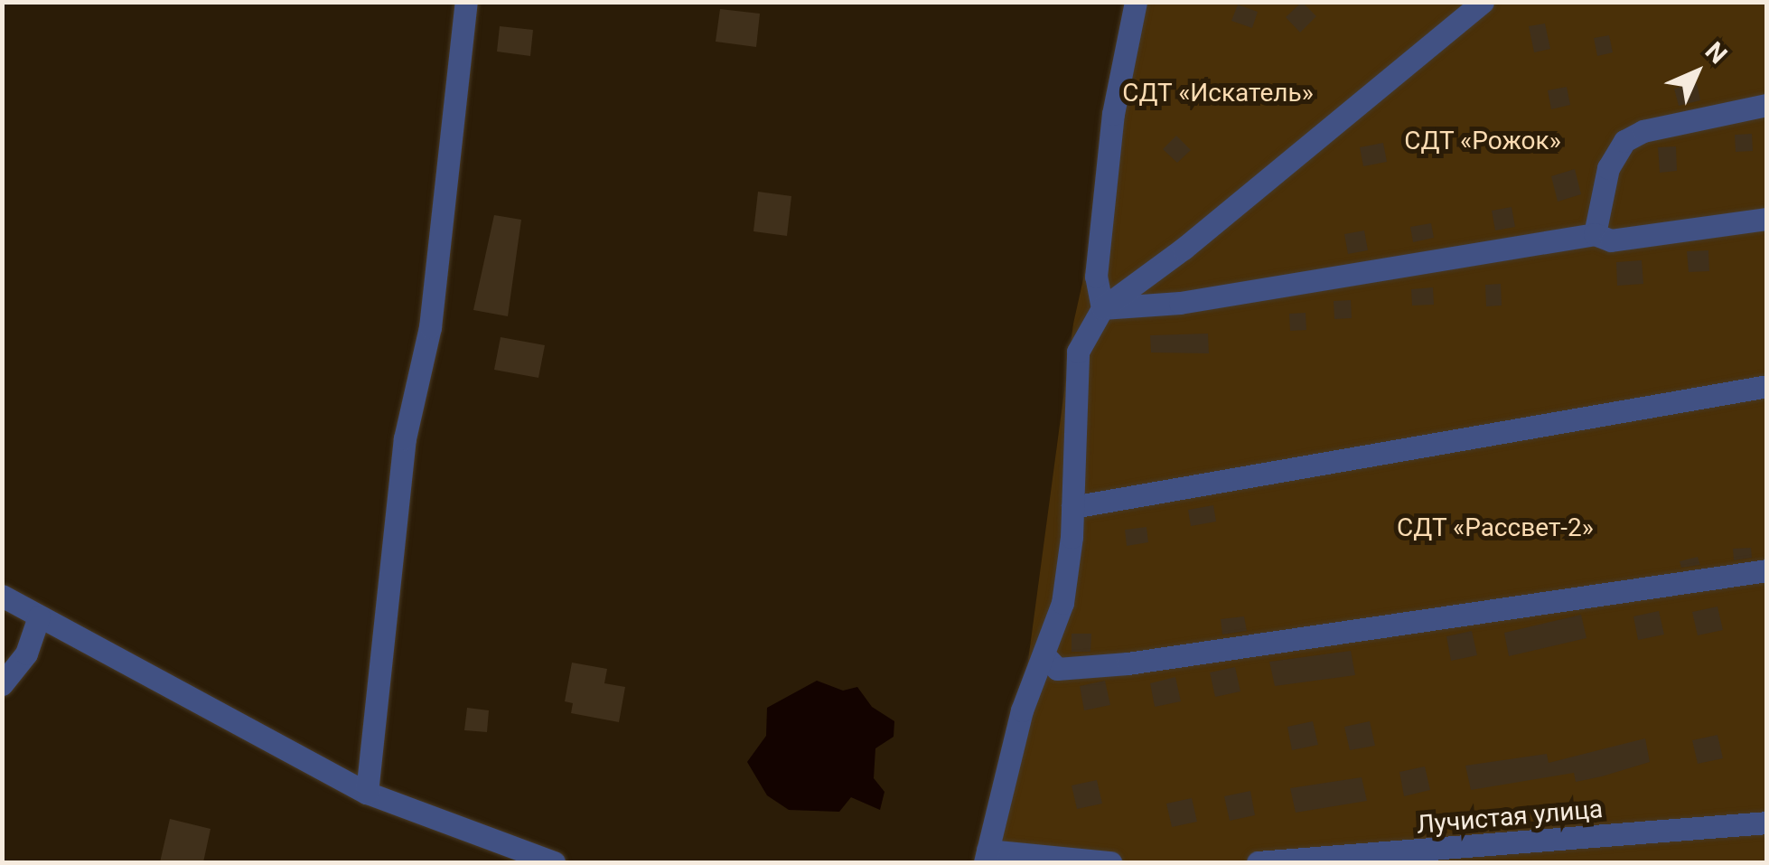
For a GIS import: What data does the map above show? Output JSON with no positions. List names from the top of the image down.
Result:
{
  "streets": {
    "street": ["Лучистая улица"]
  },
  "parks": ["СДТ «Искатель»", "СДТ «Рожок»", "СДТ «Рассвет-2»"],
  "north": "top right"
}
